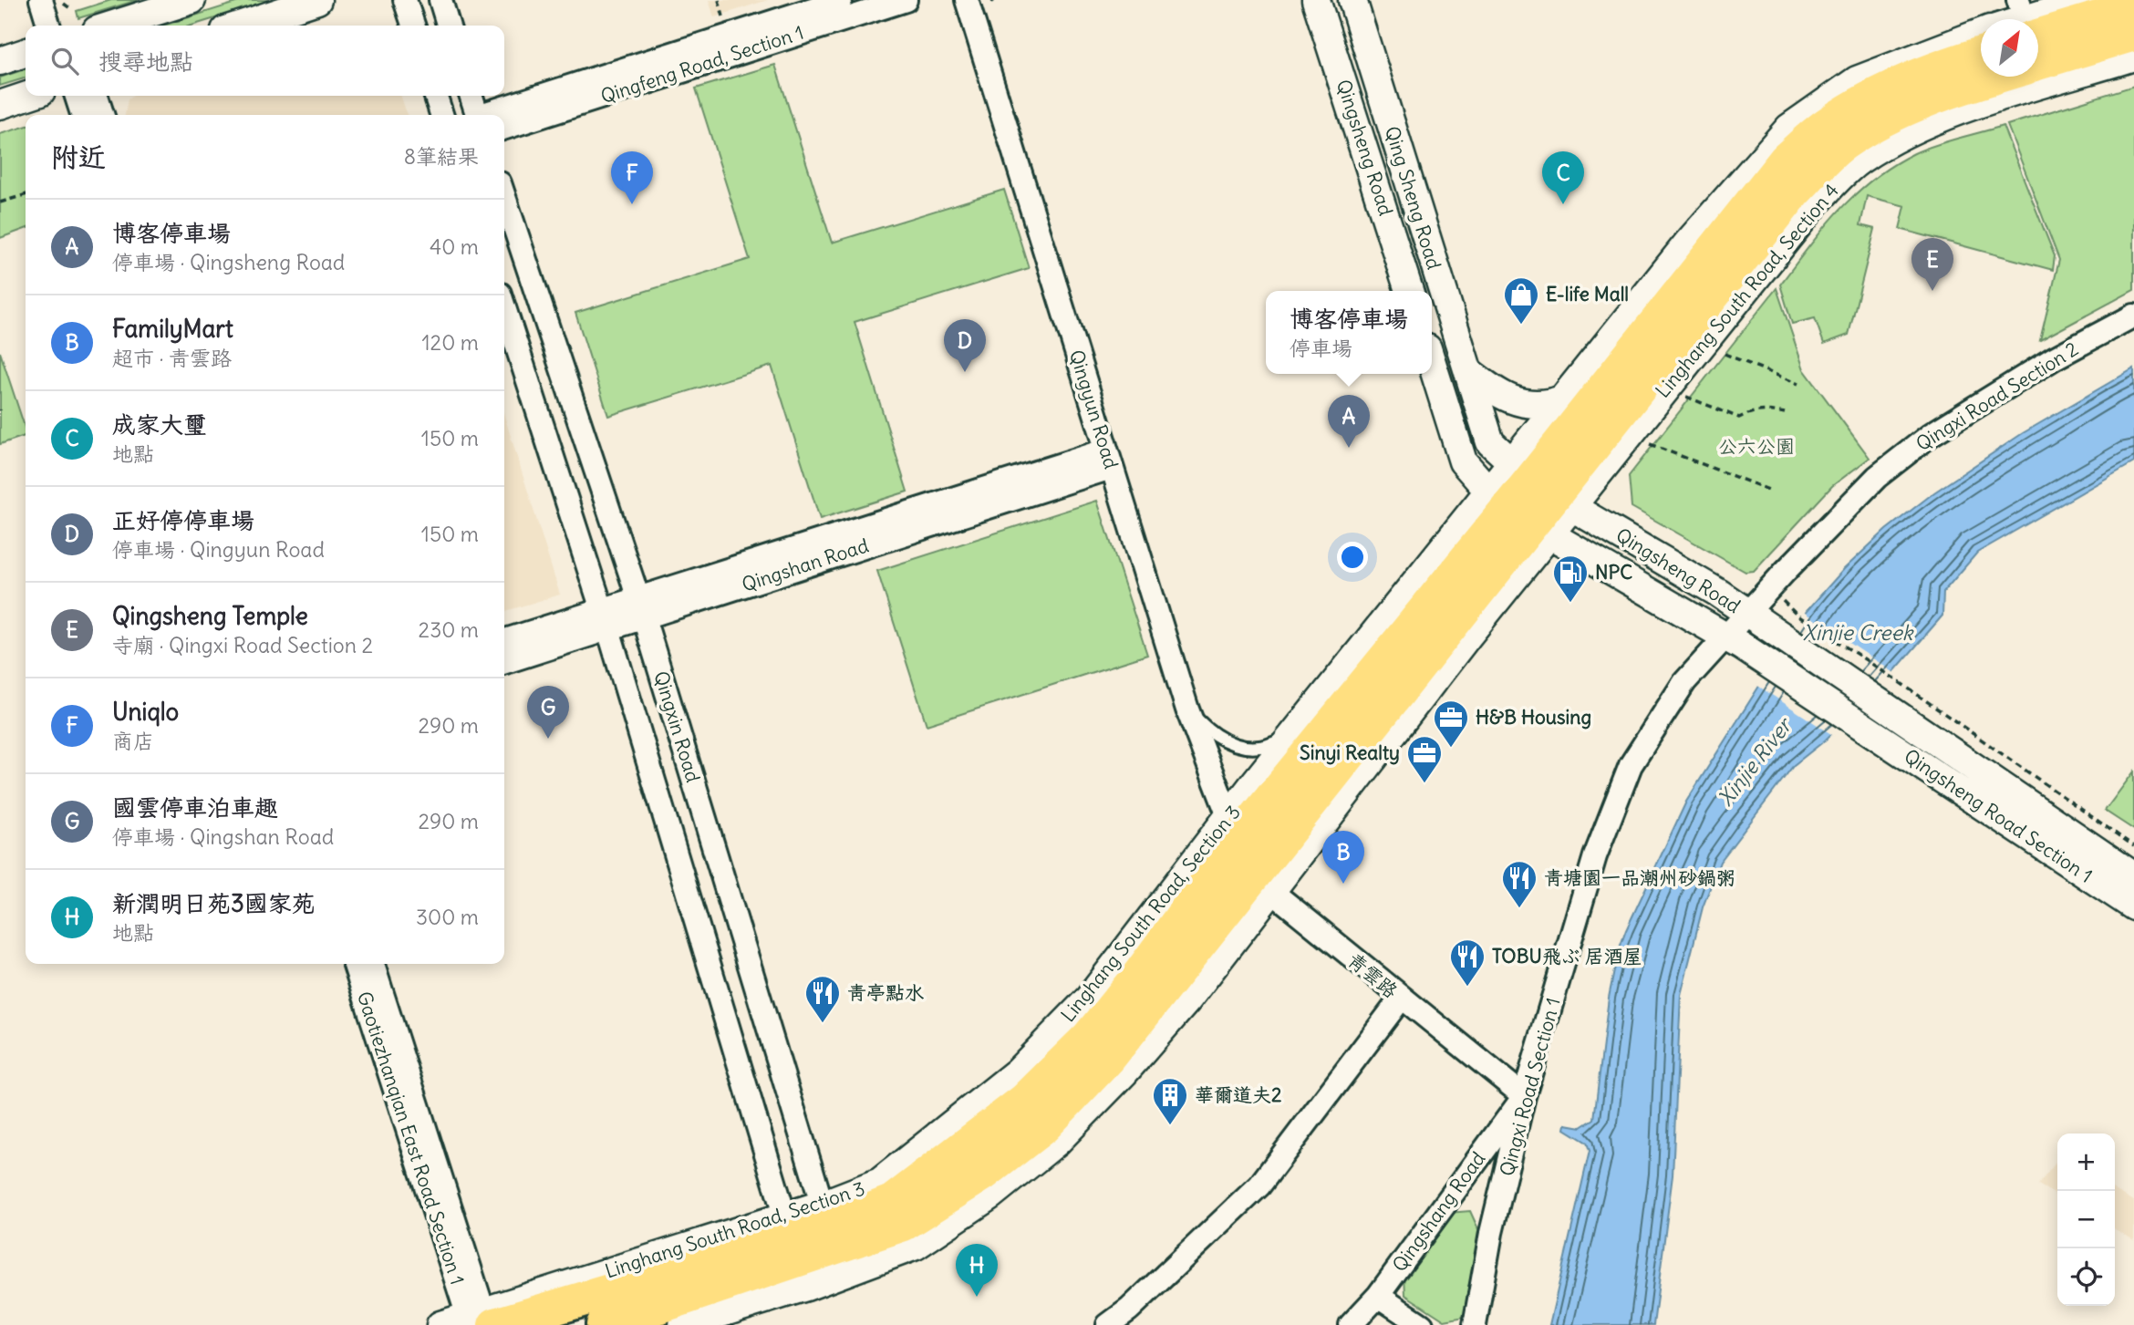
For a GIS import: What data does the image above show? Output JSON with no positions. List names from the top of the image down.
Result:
{
  "streets": {
    "main road": ["Linghang South Road, Section 4", "Linghang South Road, Section 3"],
    "street": [
      "Qingfeng Road, Section 1",
      "Qingsheng Road",
      "Qing Sheng Road",
      "Qingxi Road Section 2",
      "Qingyun Road",
      "Qingshan Road",
      "Qingxin Road",
      "Qingsheng Road Section 1",
      "青雲路",
      "Qingxi Road Section 1",
      "Gaotiezhanqian East Road Section 1",
      "Qingshang Road"
    ]
  },
  "crossings": [
    ["Qingsheng Road", "Qing Sheng Road"],
    ["Qingsheng Road", "Linghang South Road, Section 4"],
    ["Qingsheng Road", "Qingxi Road Section 2"],
    ["Qingsheng Road", "Qingsheng Road Section 1"],
    ["Qingsheng Road", "Linghang South Road, Section 3"],
    ["Qingsheng Road", "Qingxi Road Section 1"],
    ["Qing Sheng Road", "Linghang South Road, Section 4"],
    ["Qing Sheng Road", "Linghang South Road, Section 3"],
    ["Linghang South Road, Section 4", "Linghang South Road, Section 3"],
    ["Qingxi Road Section 2", "Qingxi Road Section 1"],
    ["Qingyun Road", "Qingshan Road"],
    ["Qingyun Road", "Linghang South Road, Section 3"],
    ["Qingyun Road", "青雲路"],
    ["Qingshan Road", "Qingxin Road"],
    ["Qingxin Road", "Linghang South Road, Section 3"],
    ["Linghang South Road, Section 3", "青雲路"],
    ["Linghang South Road, Section 3", "Gaotiezhanqian East Road Section 1"],
    ["青雲路", "Qingxi Road Section 1"],
    ["青雲路", "Qingshang Road"],
    ["Qingxi Road Section 1", "Qingshang Road"]
  ],
  "water": ["Xinjie Creek", "Xinjie River"],
  "parks": ["公六公園"],
  "places": {
    "shop": ["E-life Mall"],
    "fuel station": ["NPC"],
    "office": ["H&B Housing", "Sinyi Realty"],
    "restaurant": ["青塘園一品潮州砂鍋粥", "TOBU飛ぶ 居酒屋", "青亭點水"],
    "building": ["華爾道夫2"]
  },
  "north": "top right",
  "page": {
    "search": "搜尋地點",
    "heading": ["附近", "8筆結果"],
    "pins": [
      "C",
      "F",
      "E",
      "D",
      "A",
      "G",
      "B",
      "H"
    ],
    "list": [
      {
        "mark": "A",
        "name": "博客停車場",
        "note": "停車場 · Qingsheng Road",
        "value": "40 m"
      },
      {
        "mark": "B",
        "name": "FamilyMart",
        "note": "超市 · 青雲路",
        "value": "120 m"
      },
      {
        "mark": "C",
        "name": "成家大璽",
        "note": "地點",
        "value": "150 m"
      },
      {
        "mark": "D",
        "name": "正好停停車場",
        "note": "停車場 · Qingyun Road",
        "value": "150 m"
      },
      {
        "mark": "E",
        "name": "Qingsheng Temple",
        "note": "寺廟 · Qingxi Road Section 2",
        "value": "230 m"
      },
      {
        "mark": "F",
        "name": "Uniqlo",
        "note": "商店",
        "value": "290 m"
      },
      {
        "mark": "G",
        "name": "國雲停車泊車趣",
        "note": "停車場 · Qingshan Road",
        "value": "290 m"
      },
      {
        "mark": "H",
        "name": "新潤明日苑3國家苑",
        "note": "地點",
        "value": "300 m"
      }
    ],
    "popup": ["博客停車場", "停車場"],
    "map_buttons": ["+", "−"]
  }
}
